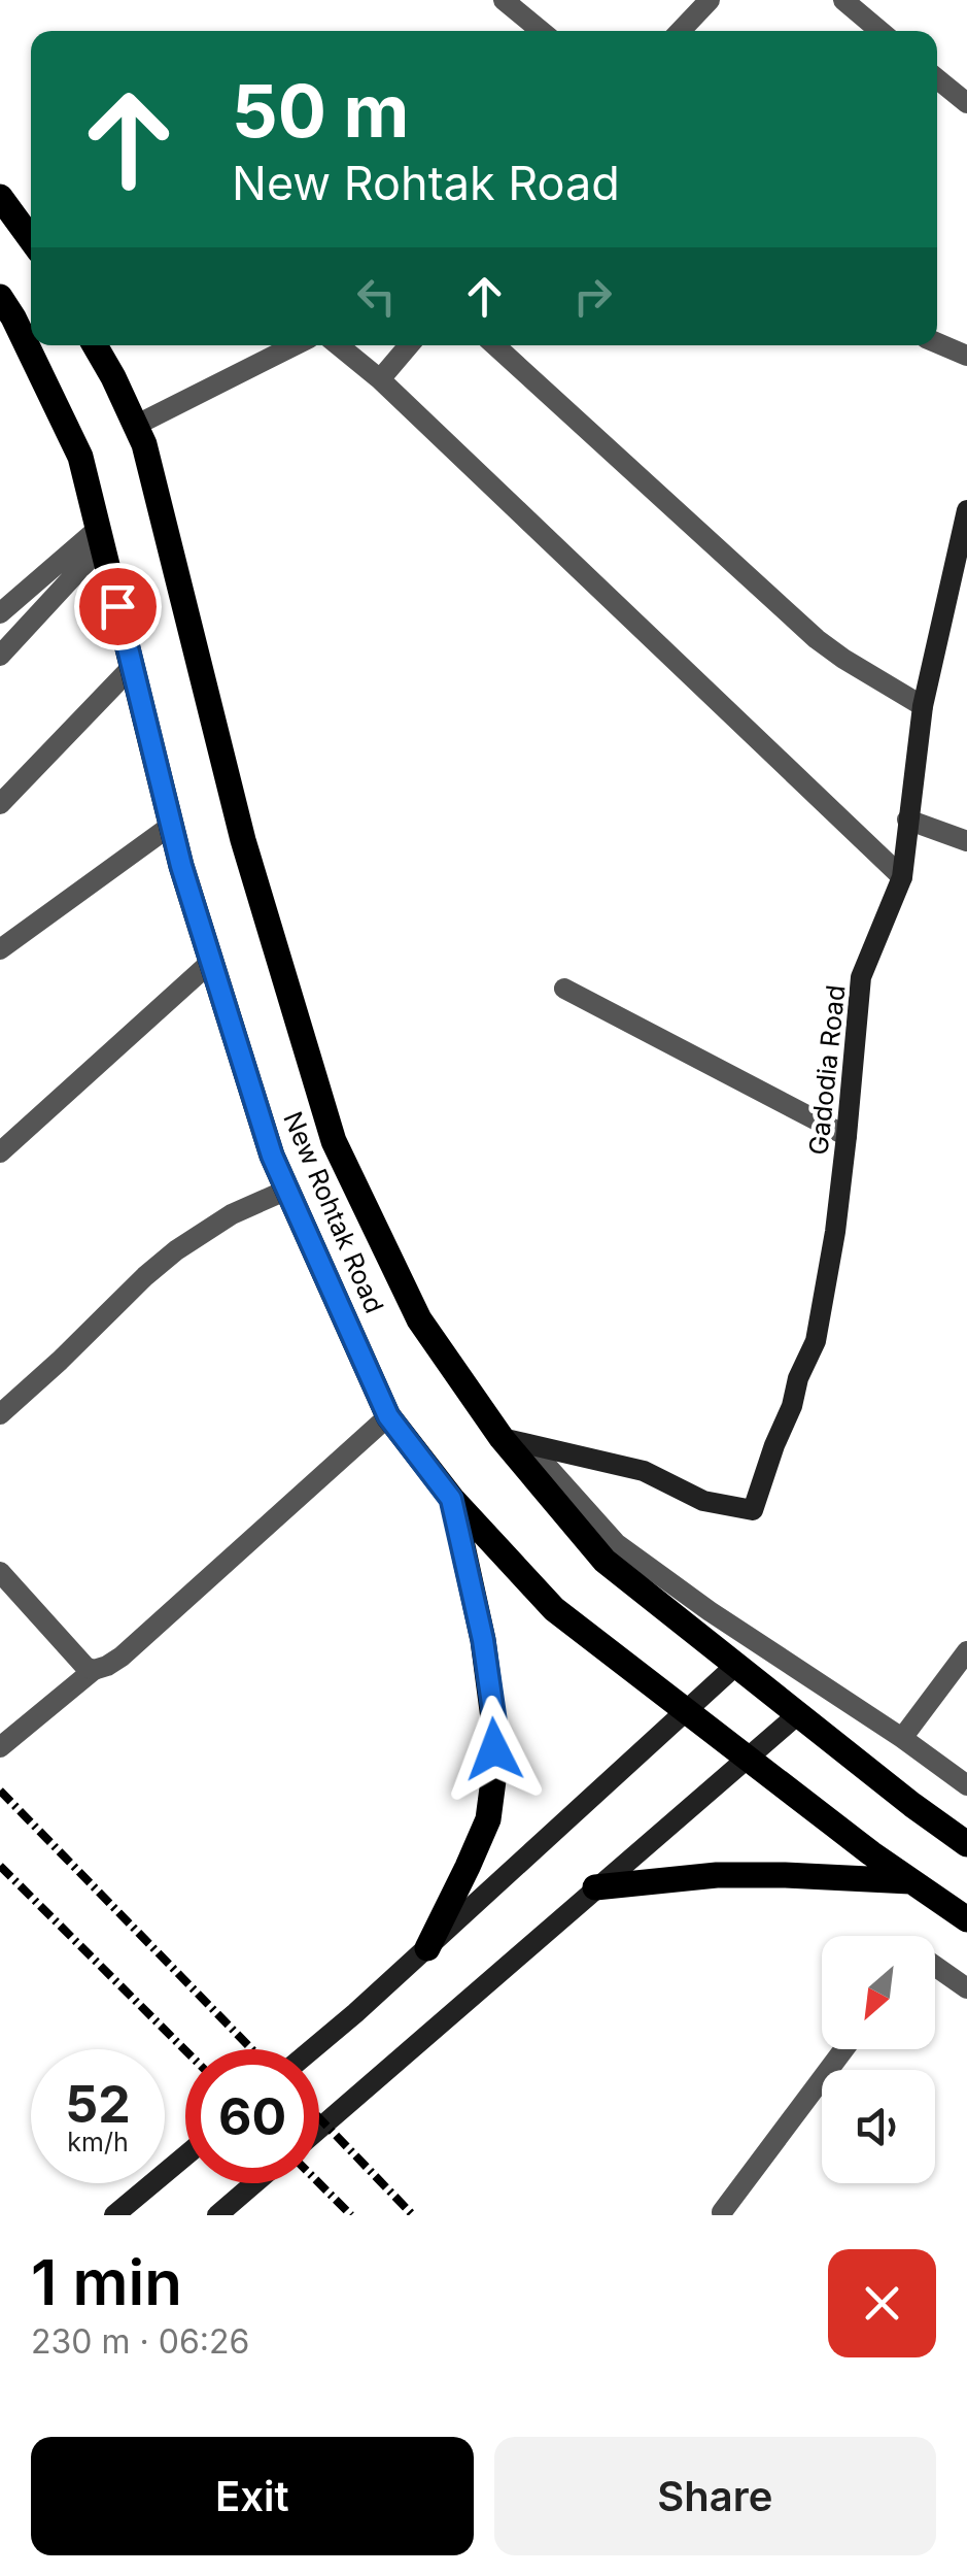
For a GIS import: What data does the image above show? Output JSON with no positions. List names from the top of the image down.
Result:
{
  "streets": {
    "main road": ["Gadodia Road", "New Rohtak Road"]
  },
  "crossings": [
    ["Gadodia Road", "New Rohtak Road"]
  ],
  "north": "bottom left",
  "page": {
    "turn": ["50 m", "New Rohtak Road"],
    "speed": "52 km/h",
    "limit": "60",
    "heading": ["1 min", "230 m · 06:26"],
    "buttons": ["Exit", "Share"]
  }
}
